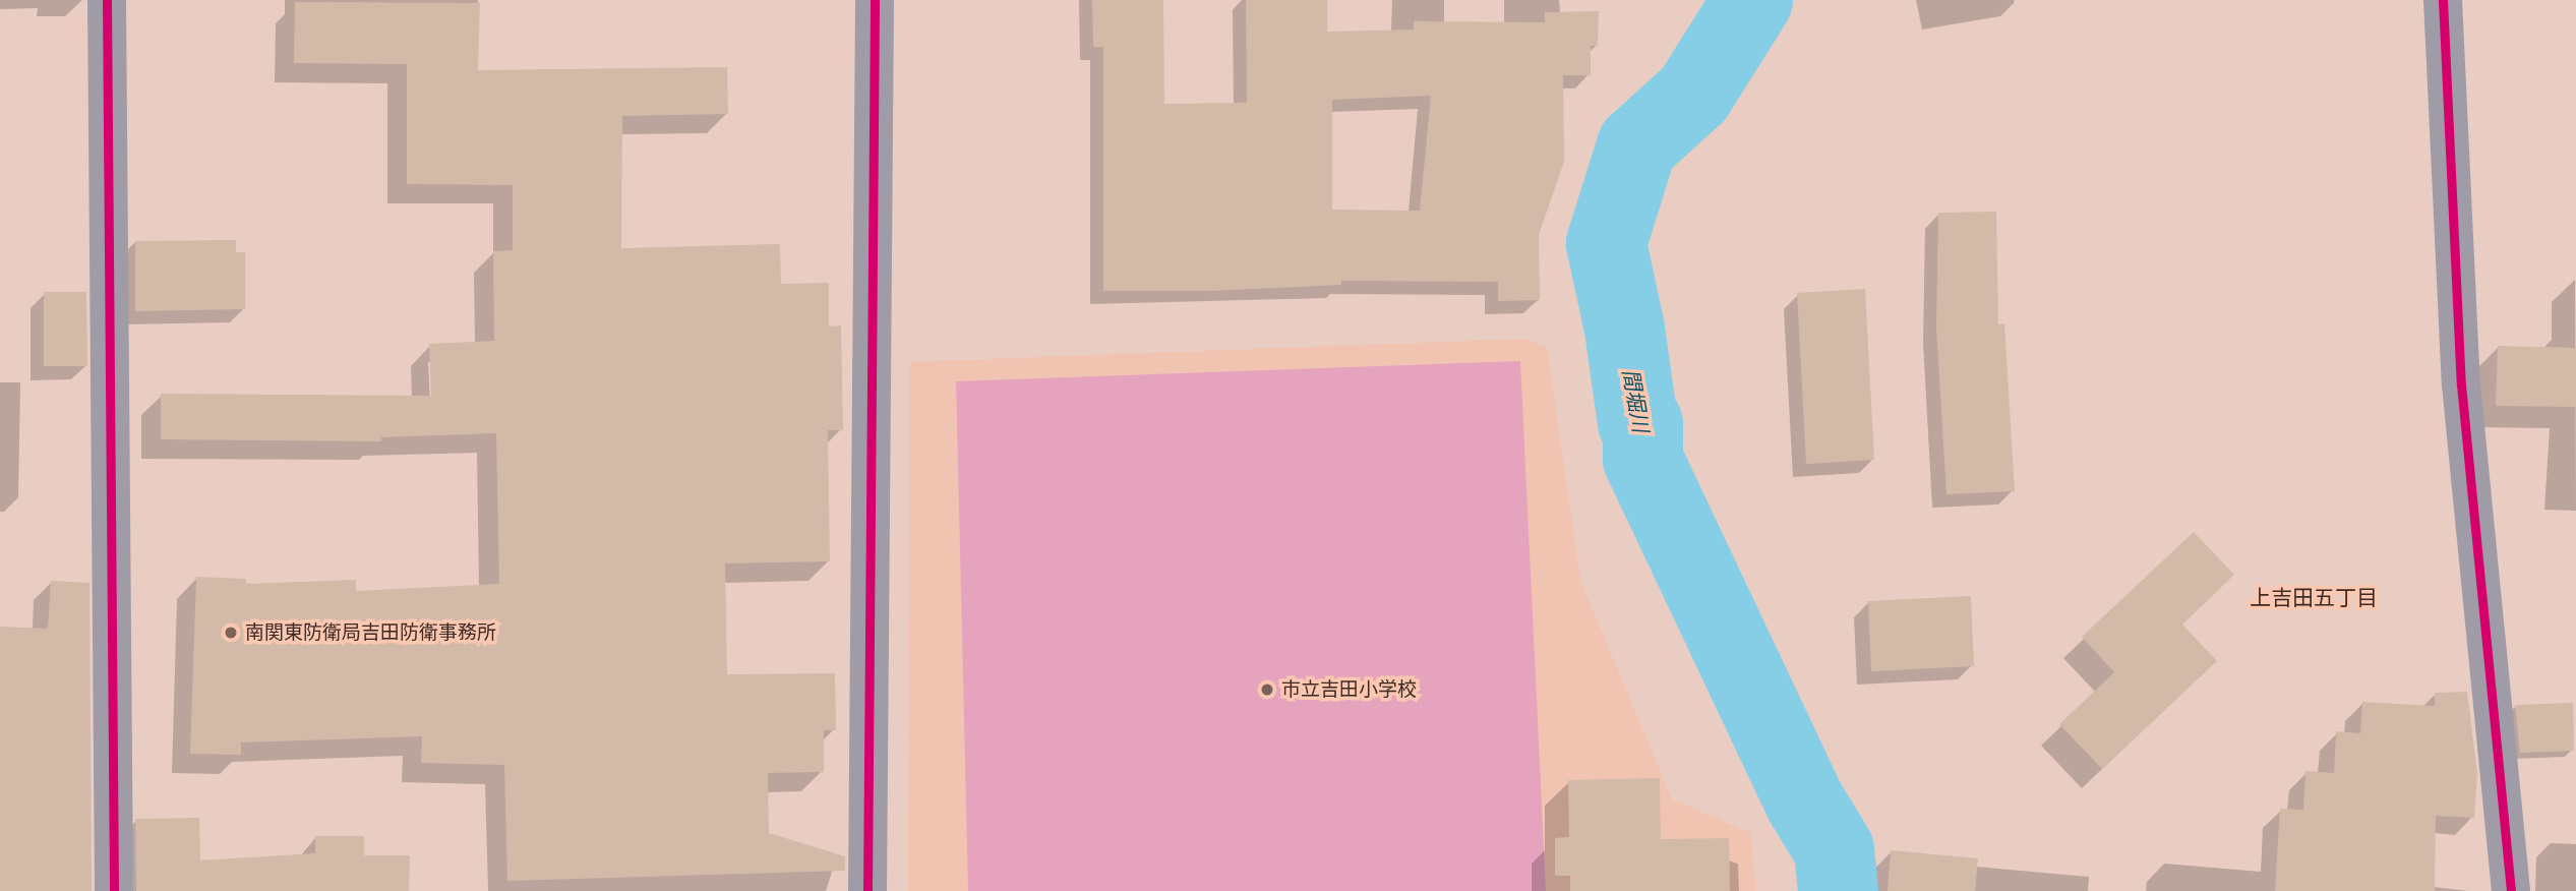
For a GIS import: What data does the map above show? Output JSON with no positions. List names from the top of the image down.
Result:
{
  "districts": ["上吉田五丁目"],
  "water": ["間堀川"],
  "places": ["南関東防衛局吉田防衛事務所", "市立吉田小学校"]
}
